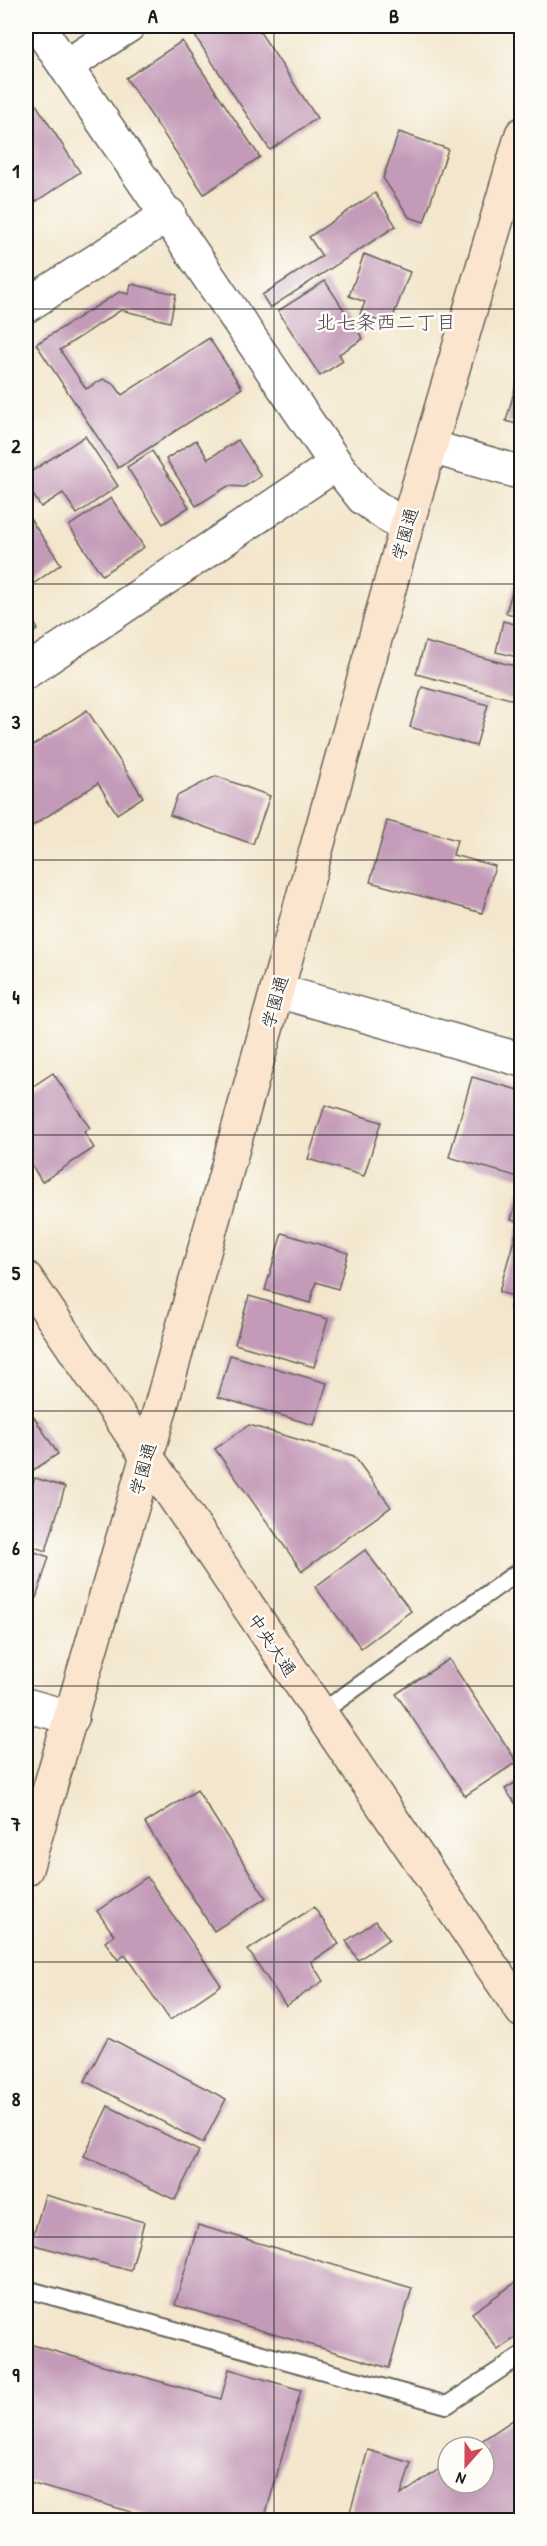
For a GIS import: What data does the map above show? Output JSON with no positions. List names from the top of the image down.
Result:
{
  "streets": {
    "street": ["学園通", "中央大通"]
  },
  "crossings": [
    ["学園通", "中央大通"]
  ],
  "districts": ["北七条西二丁目"],
  "north": "bottom",
  "grid": {
    "columns": ["A", "B"],
    "rows": [
      "1",
      "2",
      "3",
      "4",
      "5",
      "6",
      "7",
      "8",
      "9"
    ]
  }
}
